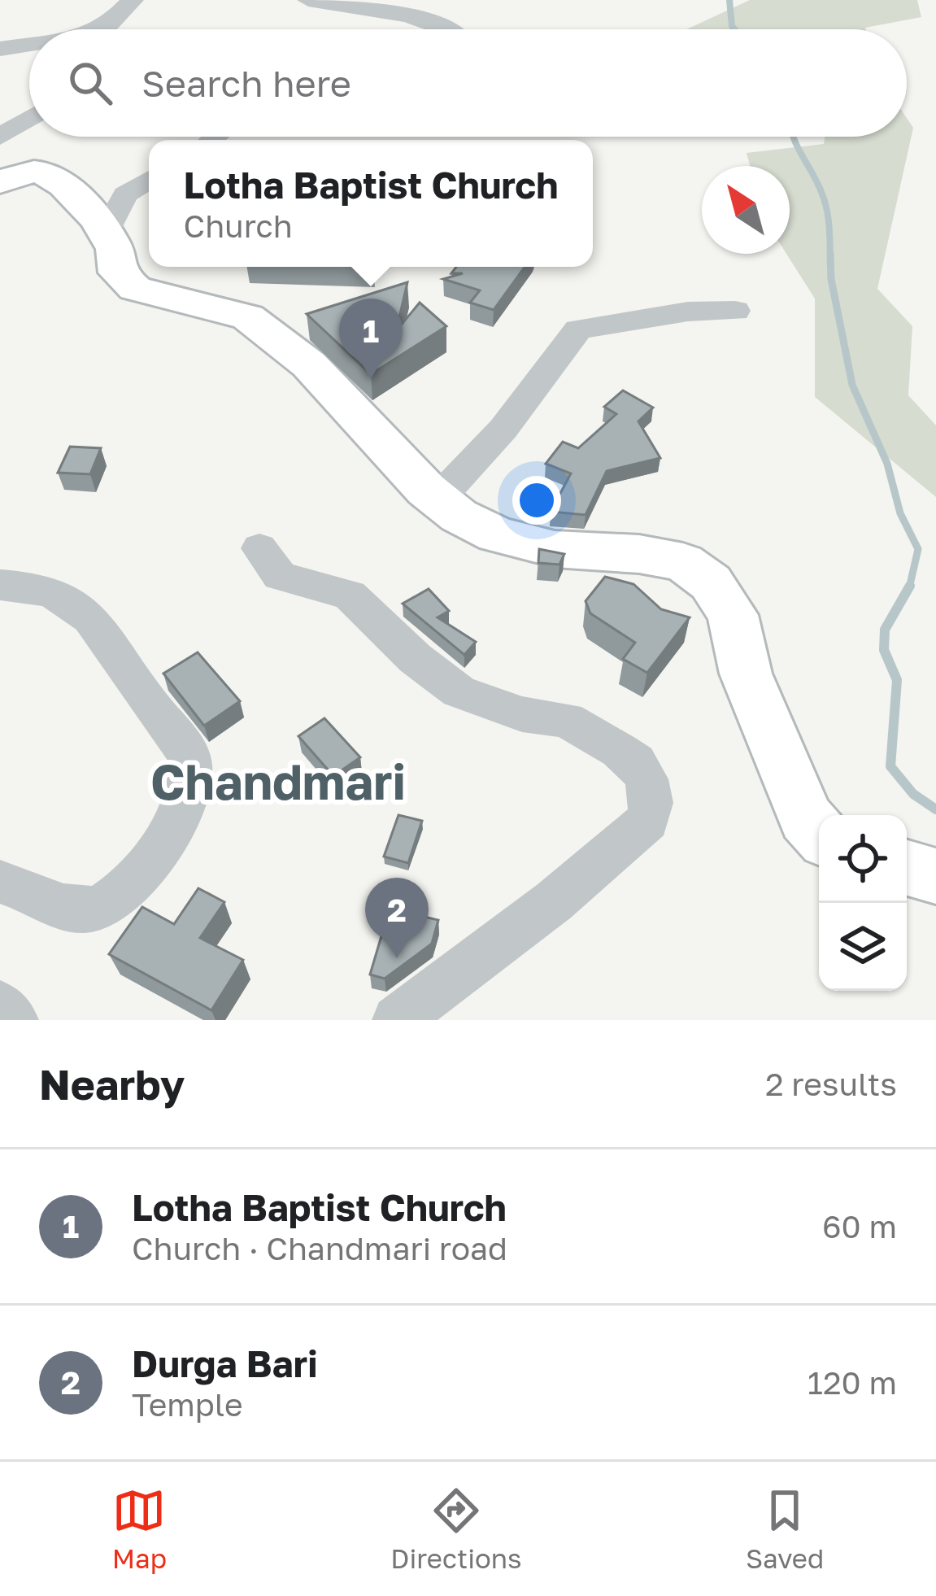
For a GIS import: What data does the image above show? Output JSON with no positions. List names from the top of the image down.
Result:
{
  "districts": ["Chandmari"],
  "north": "top left",
  "page": {
    "search": "Search here",
    "popup": ["Lotha Baptist Church", "Church"],
    "pins": ["1", "2"],
    "heading": ["Nearby", "2 results"],
    "list": [
      {
        "mark": "1",
        "name": "Lotha Baptist Church",
        "note": "Church · Chandmari road",
        "value": "60 m"
      },
      {
        "mark": "2",
        "name": "Durga Bari",
        "note": "Temple",
        "value": "120 m"
      }
    ],
    "nav": ["Map", "Directions", "Saved"]
  }
}
